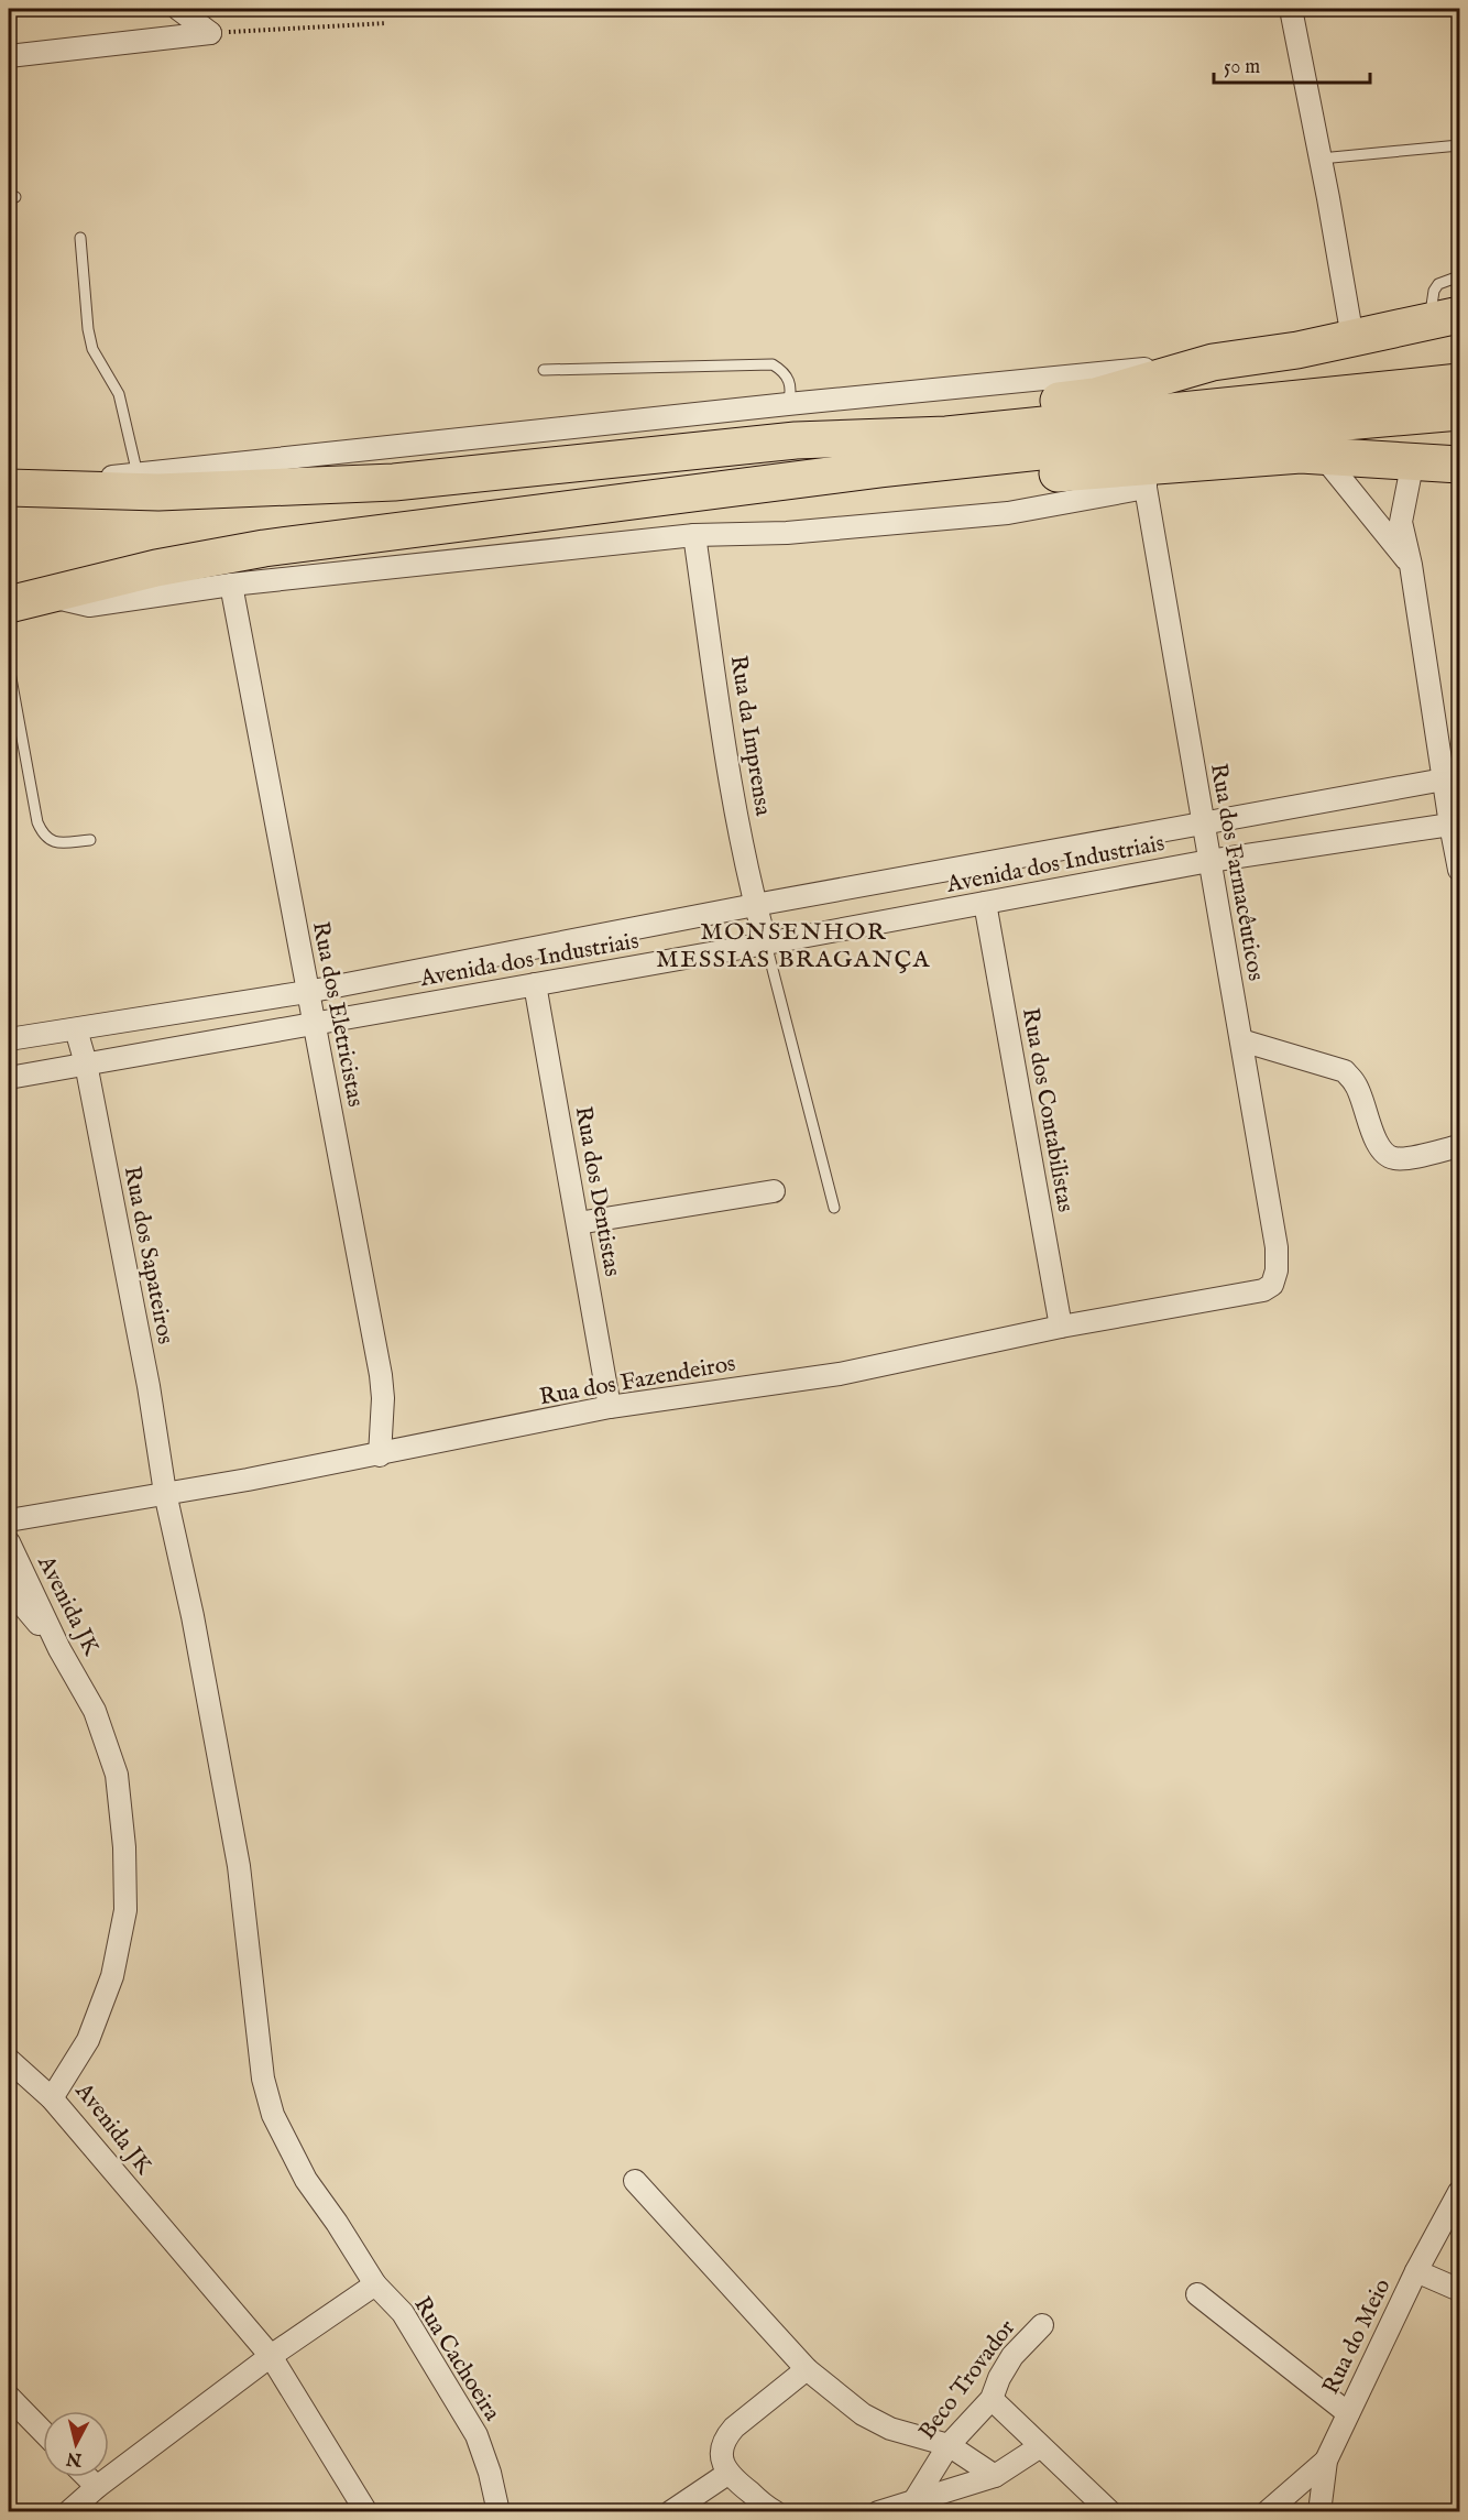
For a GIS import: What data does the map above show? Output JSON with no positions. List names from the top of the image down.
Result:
{
  "streets": {
    "street": [
      "Rua da Imprensa",
      "Avenida dos Industriais",
      "Rua dos Farmacêuticos",
      "Rua dos Eletricistas",
      "Rua dos Contabilistas",
      "Rua dos Dentistas",
      "Rua dos Sapateiros",
      "Rua dos Fazendeiros",
      "Avenida JK",
      "Rua do Meio",
      "Rua Cachoeira",
      "Beco Trovador"
    ]
  },
  "crossings": [
    ["Rua da Imprensa", "Avenida dos Industriais"],
    ["Avenida dos Industriais", "Rua dos Farmacêuticos"],
    ["Avenida dos Industriais", "Rua dos Eletricistas"],
    ["Avenida dos Industriais", "Rua dos Contabilistas"],
    ["Avenida dos Industriais", "Rua dos Dentistas"],
    ["Avenida dos Industriais", "Rua dos Sapateiros"],
    ["Rua dos Farmacêuticos", "Rua dos Fazendeiros"],
    ["Rua dos Eletricistas", "Rua dos Fazendeiros"],
    ["Rua dos Contabilistas", "Rua dos Fazendeiros"],
    ["Rua dos Dentistas", "Rua dos Fazendeiros"],
    ["Rua dos Sapateiros", "Rua dos Fazendeiros"],
    ["Rua dos Sapateiros", "Rua Cachoeira"]
  ],
  "districts": ["MONSENHOR MESSIAS BRAGANÇA"],
  "scale_bar": "50 m",
  "north": "bottom"
}
